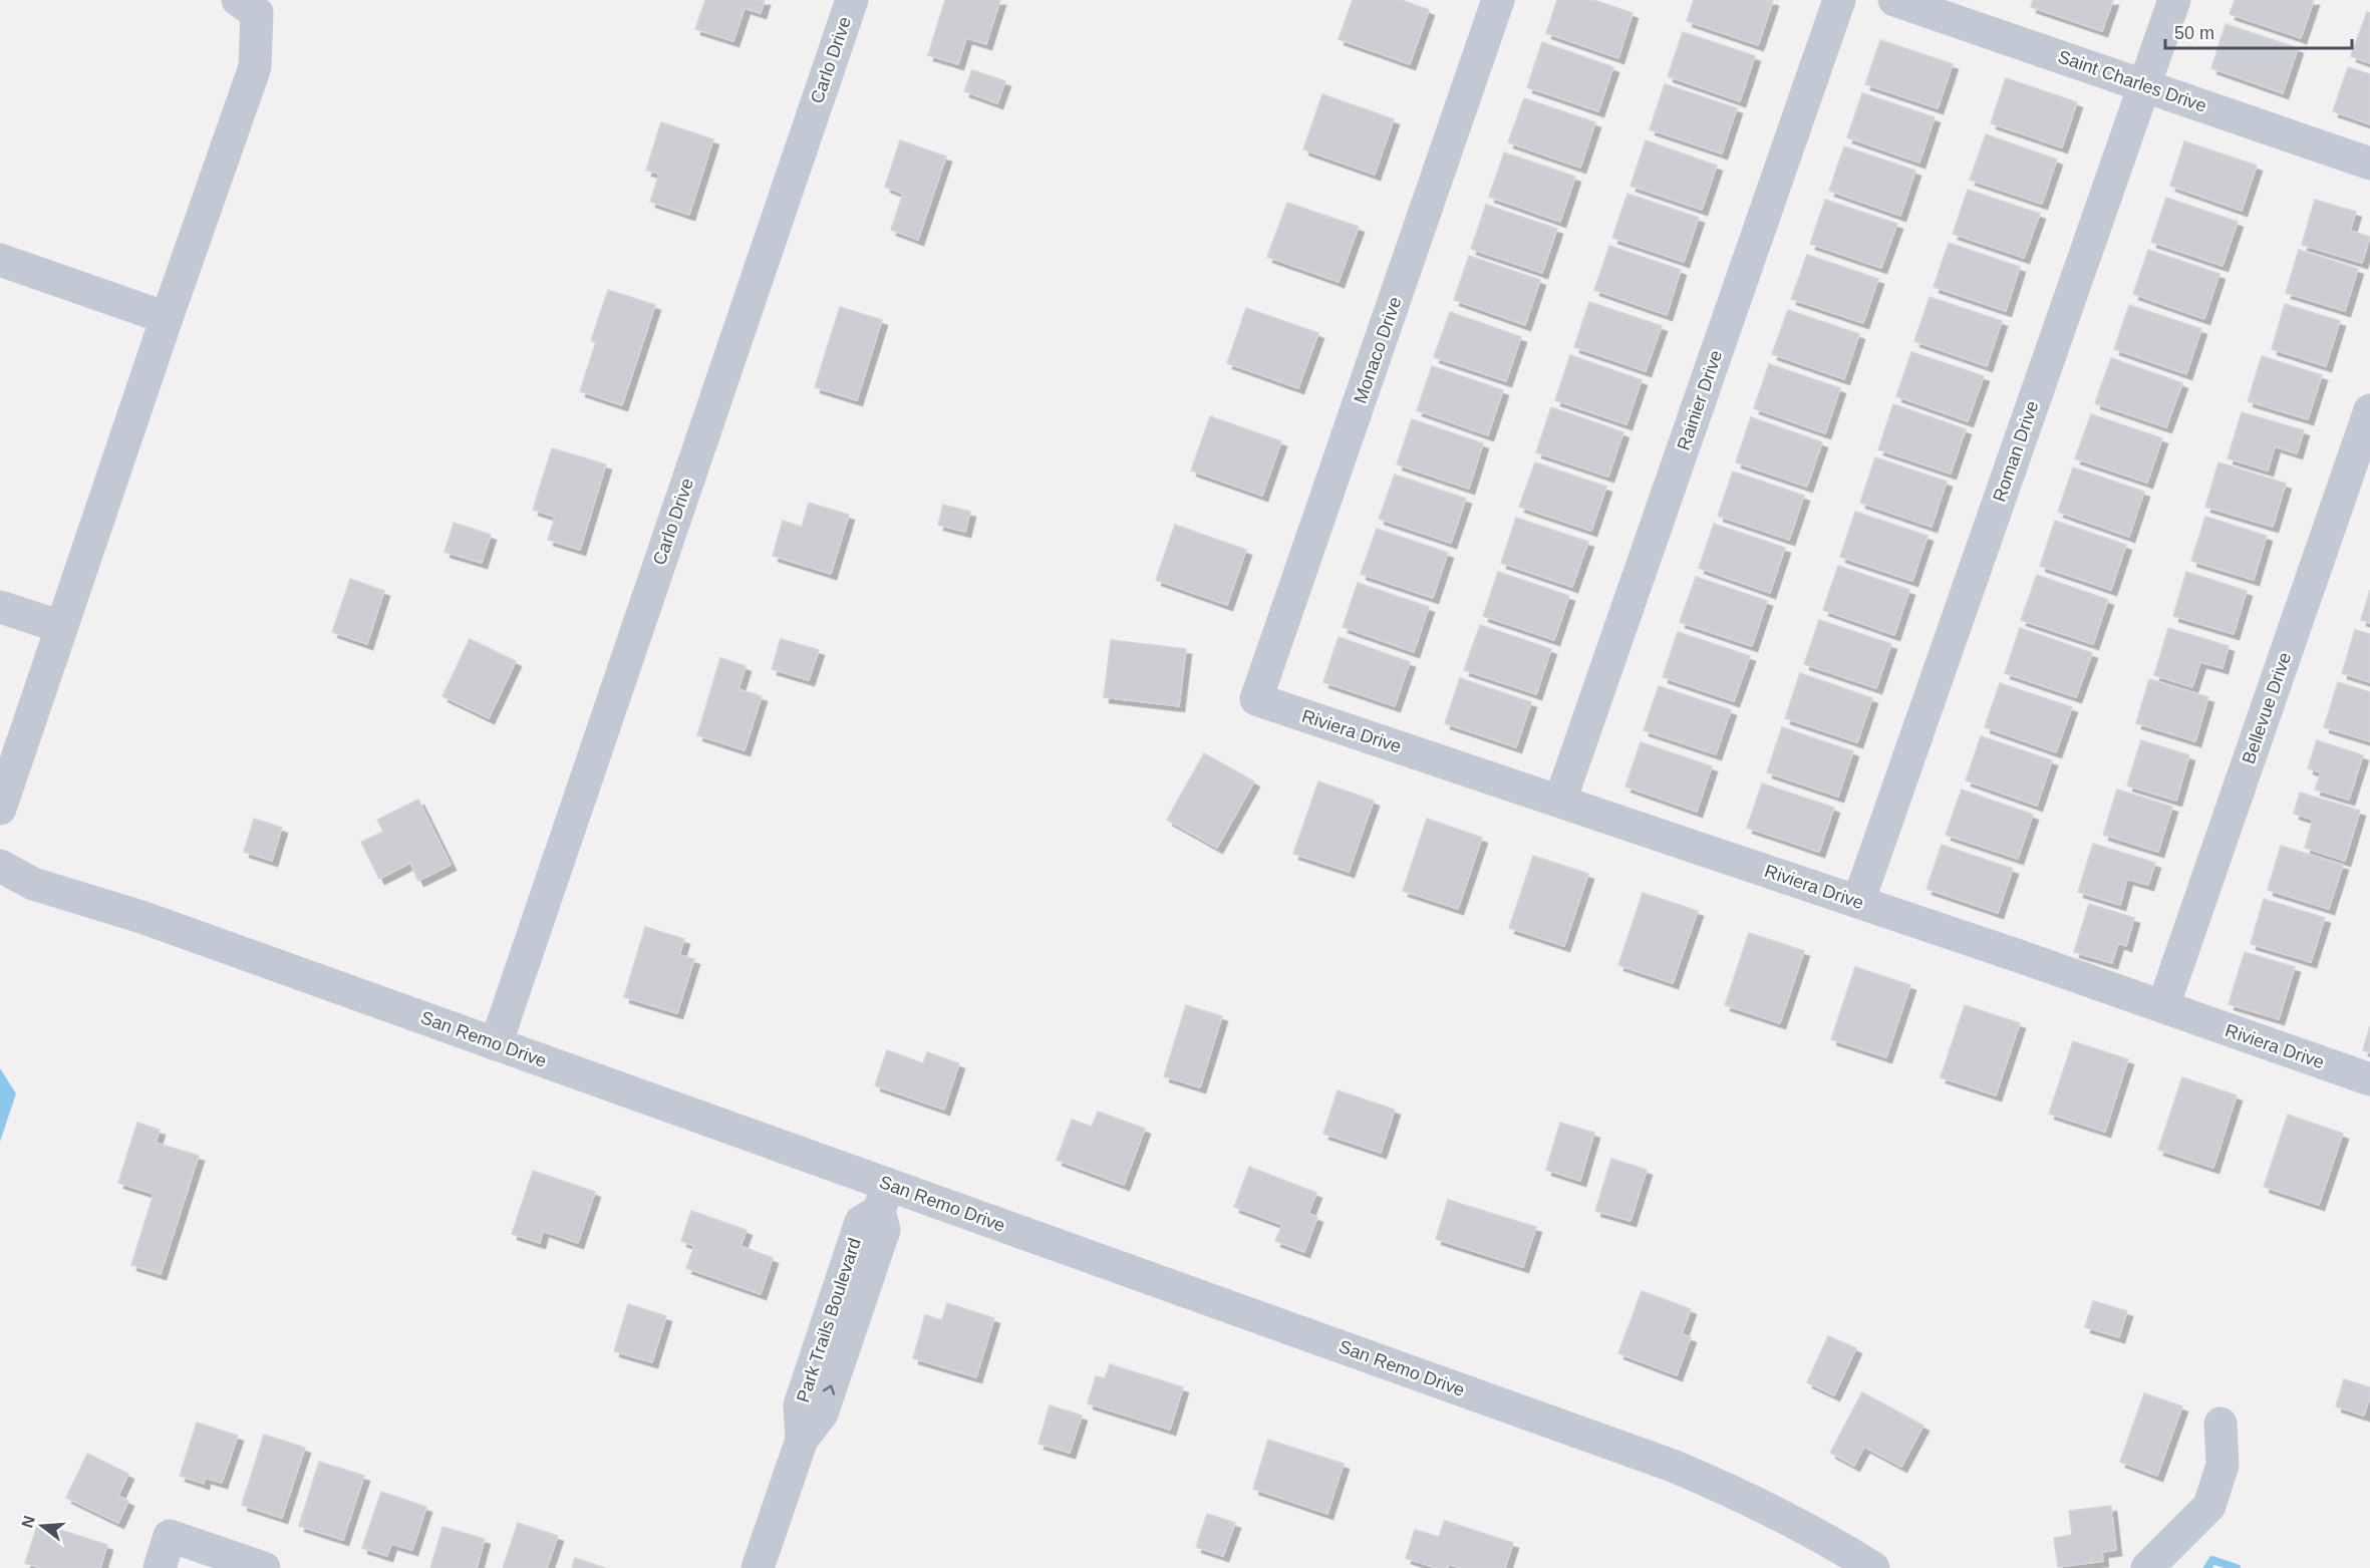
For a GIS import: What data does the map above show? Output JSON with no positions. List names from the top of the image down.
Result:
{
  "streets": {
    "street": [
      "Carlo Drive",
      "Saint Charles Drive",
      "Monaco Drive",
      "Rainier Drive",
      "Roman Drive",
      "Bellevue Drive",
      "Riviera Drive",
      "San Remo Drive",
      "Park Trails Boulevard"
    ]
  },
  "crossings": [
    ["Carlo Drive", "San Remo Drive"],
    ["Saint Charles Drive", "Roman Drive"],
    ["Monaco Drive", "Riviera Drive"],
    ["Rainier Drive", "Riviera Drive"],
    ["Roman Drive", "Riviera Drive"],
    ["Bellevue Drive", "Riviera Drive"],
    ["San Remo Drive", "Park Trails Boulevard"]
  ],
  "scale_bar": "50 m",
  "north": "left"
}
